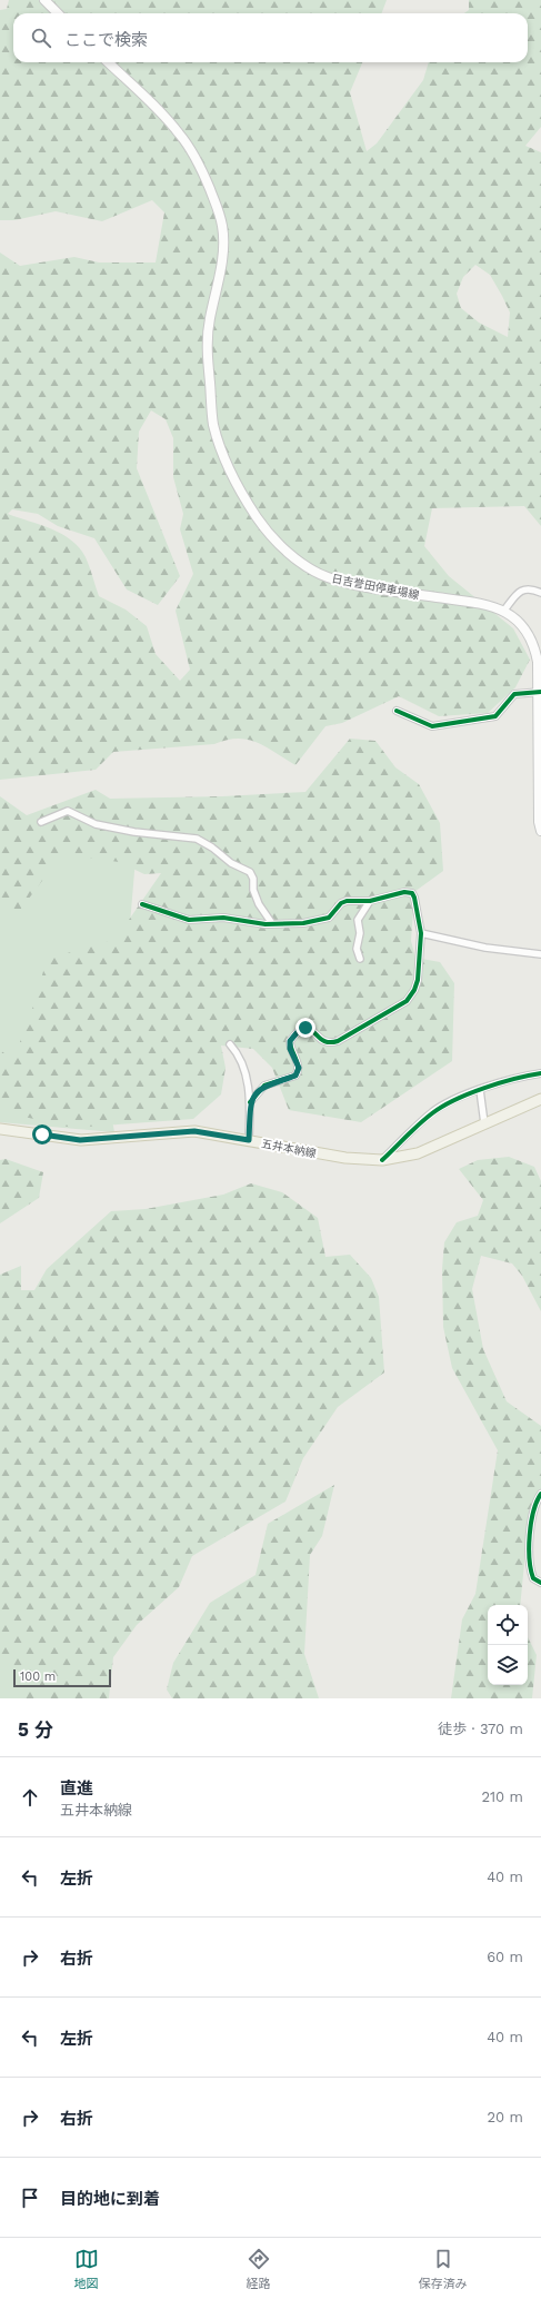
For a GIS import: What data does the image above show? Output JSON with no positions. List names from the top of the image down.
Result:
{
  "streets": {
    "main road": ["日吉誉田停車場線", "五井本納線"]
  },
  "scale_bar": "100 m",
  "page": {
    "search": "ここで検索",
    "scale": "100 m",
    "heading": ["5 分", "徒歩 · 370 m"],
    "list": [
      ["直進", "五井本納線", "210 m"],
      ["左折", "40 m"],
      ["右折", "60 m"],
      ["左折", "40 m"],
      ["右折", "20 m"],
      "目的地に到着"
    ],
    "nav": ["地図", "経路", "保存済み"]
  }
}
